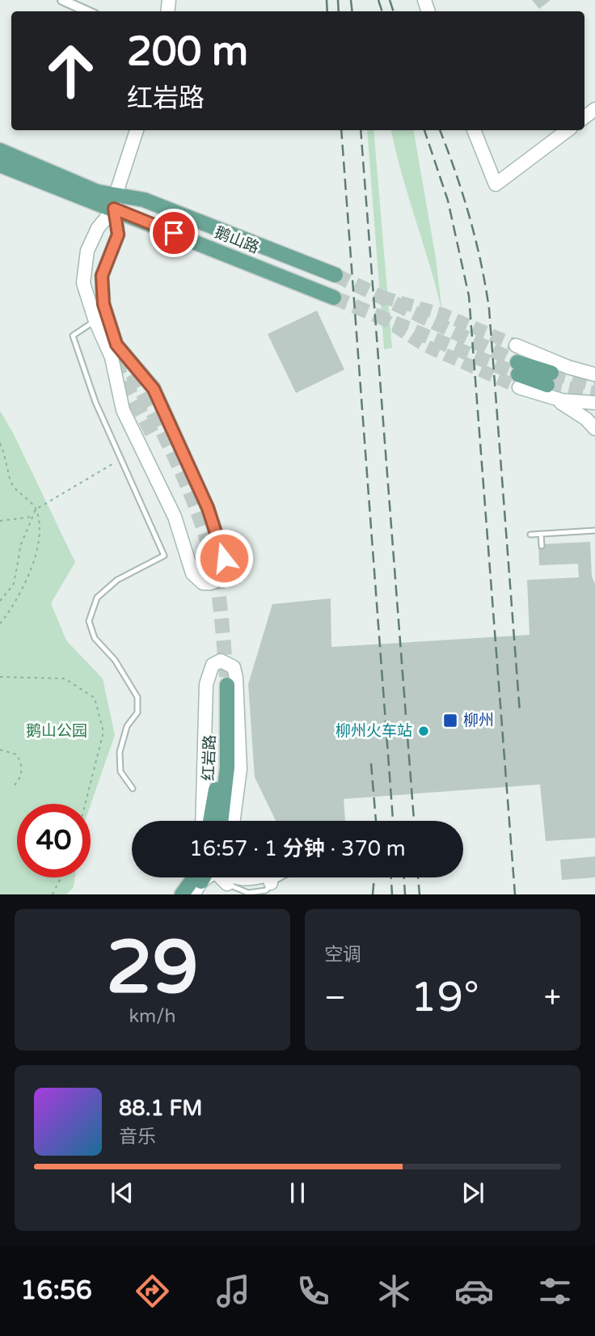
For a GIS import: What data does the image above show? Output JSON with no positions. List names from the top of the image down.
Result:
{
  "streets": {
    "main road": ["鹅山路", "红岩路"]
  },
  "parks": ["鹅山公园"],
  "places": {
    "transit": ["柳州"],
    "other": ["柳州火车站"]
  },
  "page": {
    "turn": ["200 m", "红岩路"],
    "limit": "40",
    "trip": "16:57 · 1 分钟 · 370 m",
    "tile": [
      ["29", "km/h"],
      "空调"
    ],
    "heat": ["−", "19°", "+"],
    "song": ["88.1 FM", "音乐"],
    "tabs": "16:56"
  }
}
